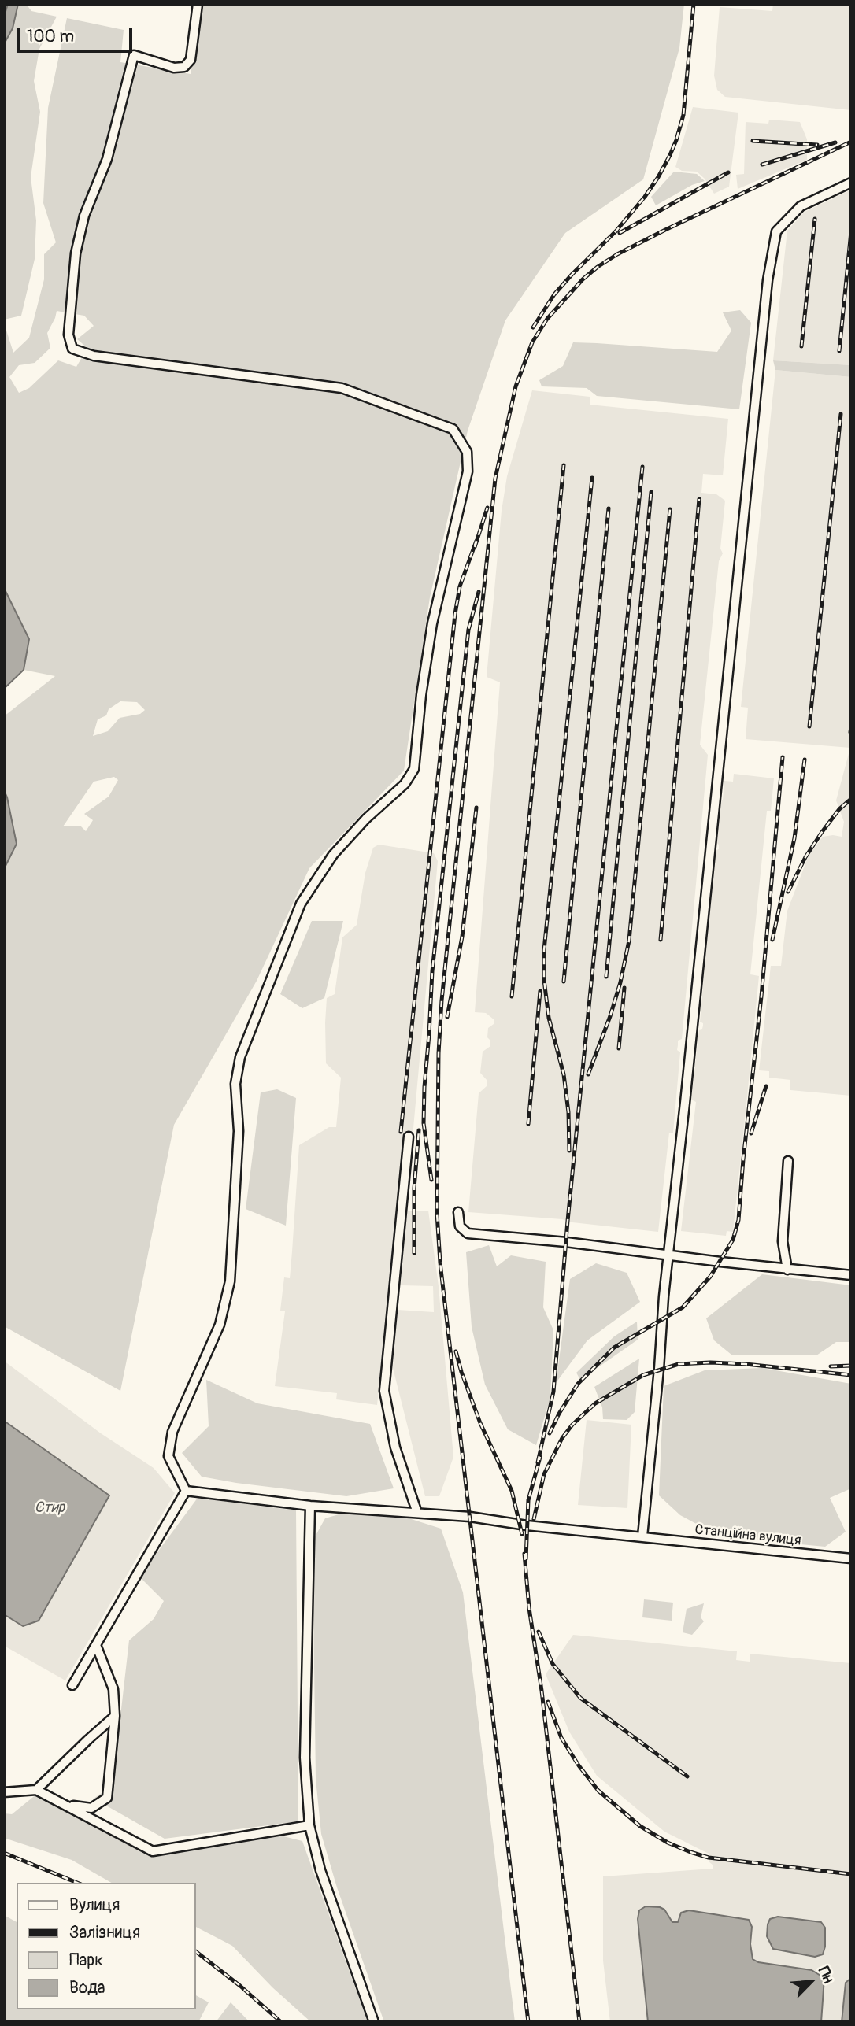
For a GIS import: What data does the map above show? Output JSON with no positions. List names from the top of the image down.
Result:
{
  "streets": {
    "street": ["Станційна вулиця"]
  },
  "water": ["Стир"],
  "legend": [
    "Вулиця",
    "Залізниця",
    "Парк",
    "Вода"
  ],
  "scale_bar": "100 m",
  "north": "top right"
}
